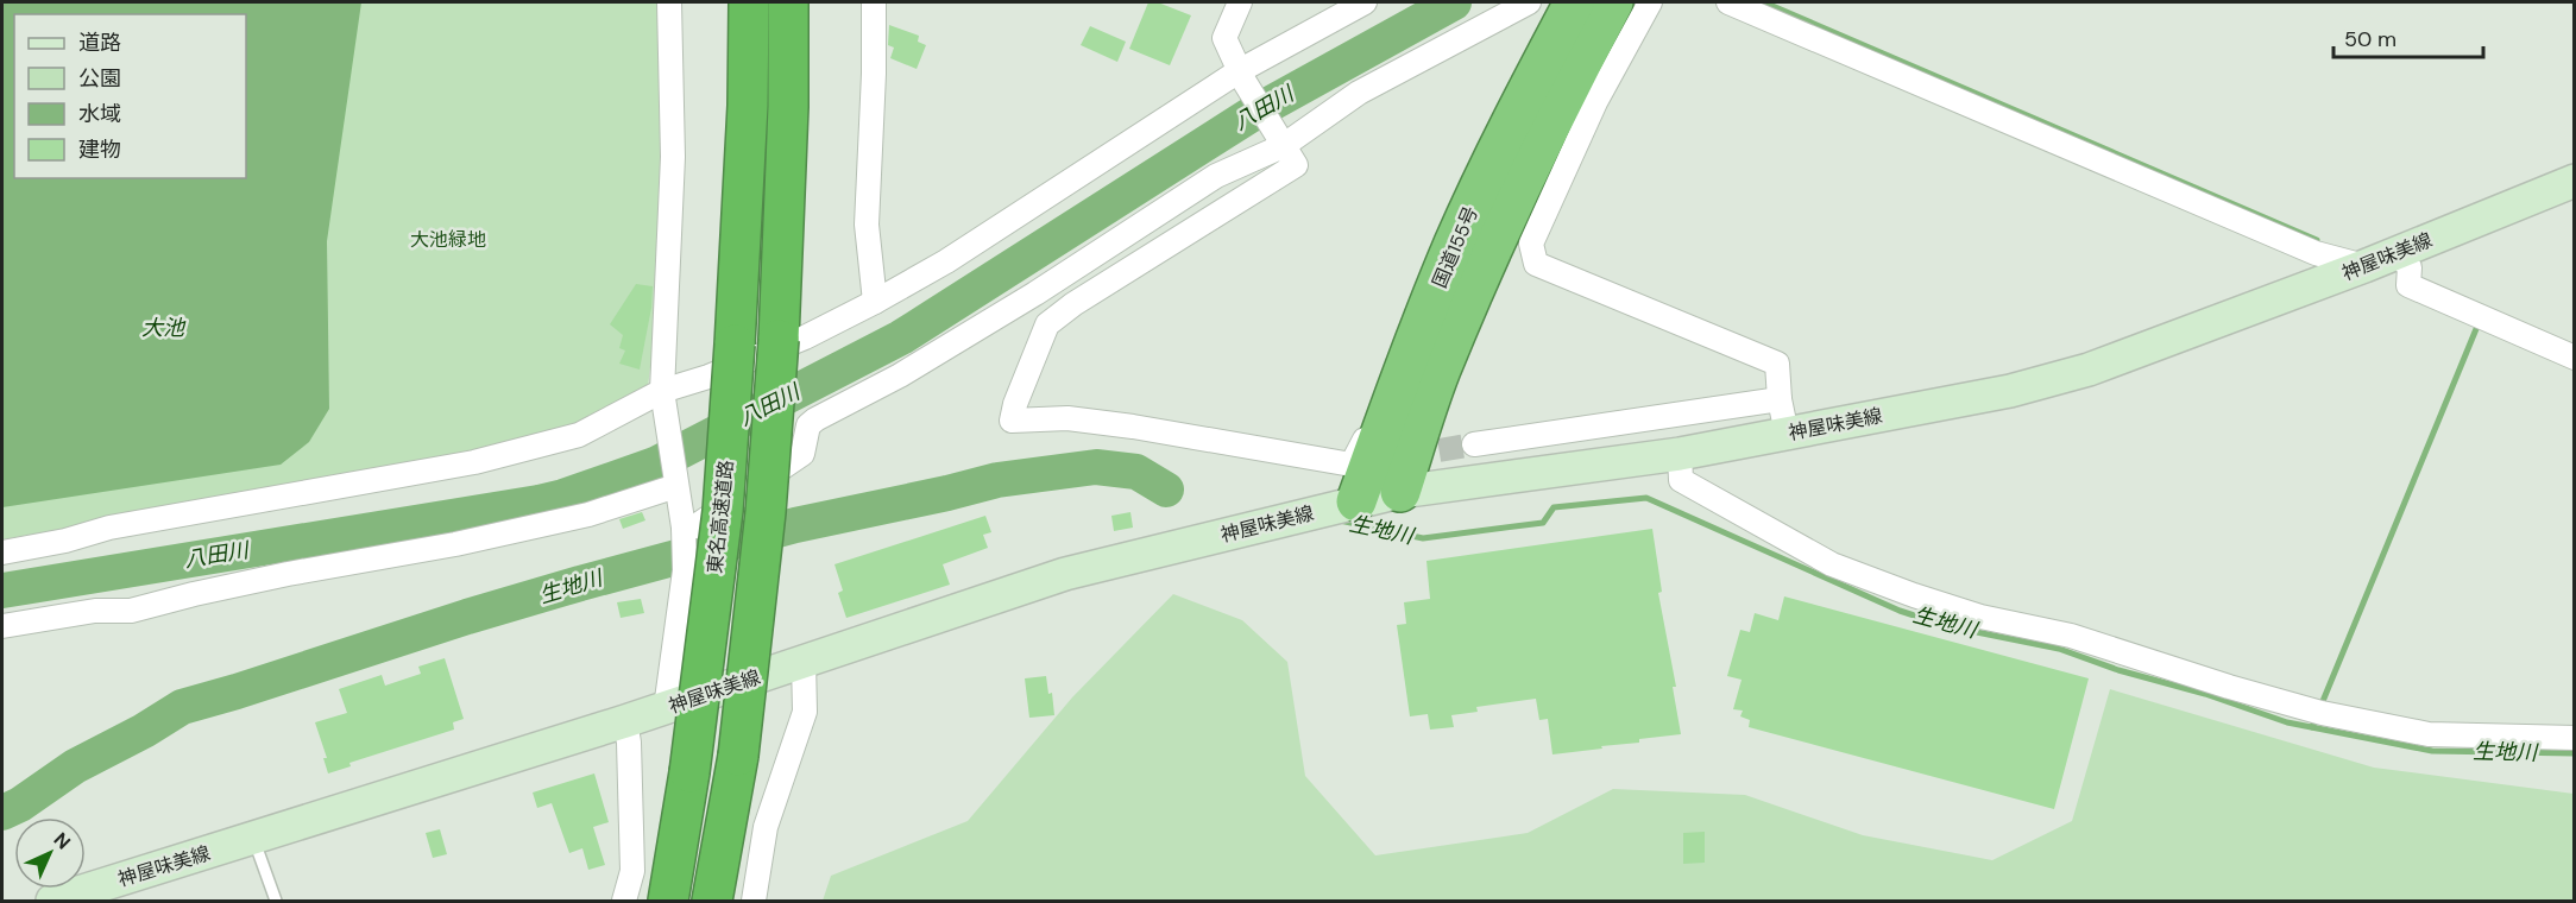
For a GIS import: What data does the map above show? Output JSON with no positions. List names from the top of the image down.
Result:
{
  "streets": {
    "highway": ["国道155号", "東名高速道路"],
    "main road": ["神屋味美線"]
  },
  "crossings": [
    ["国道155号", "神屋味美線"]
  ],
  "water": ["八田川", "大池", "生地川"],
  "parks": ["大池緑地"],
  "legend": [
    "道路",
    "公園",
    "水域",
    "建物"
  ],
  "scale_bar": "50 m",
  "north": "top right"
}
